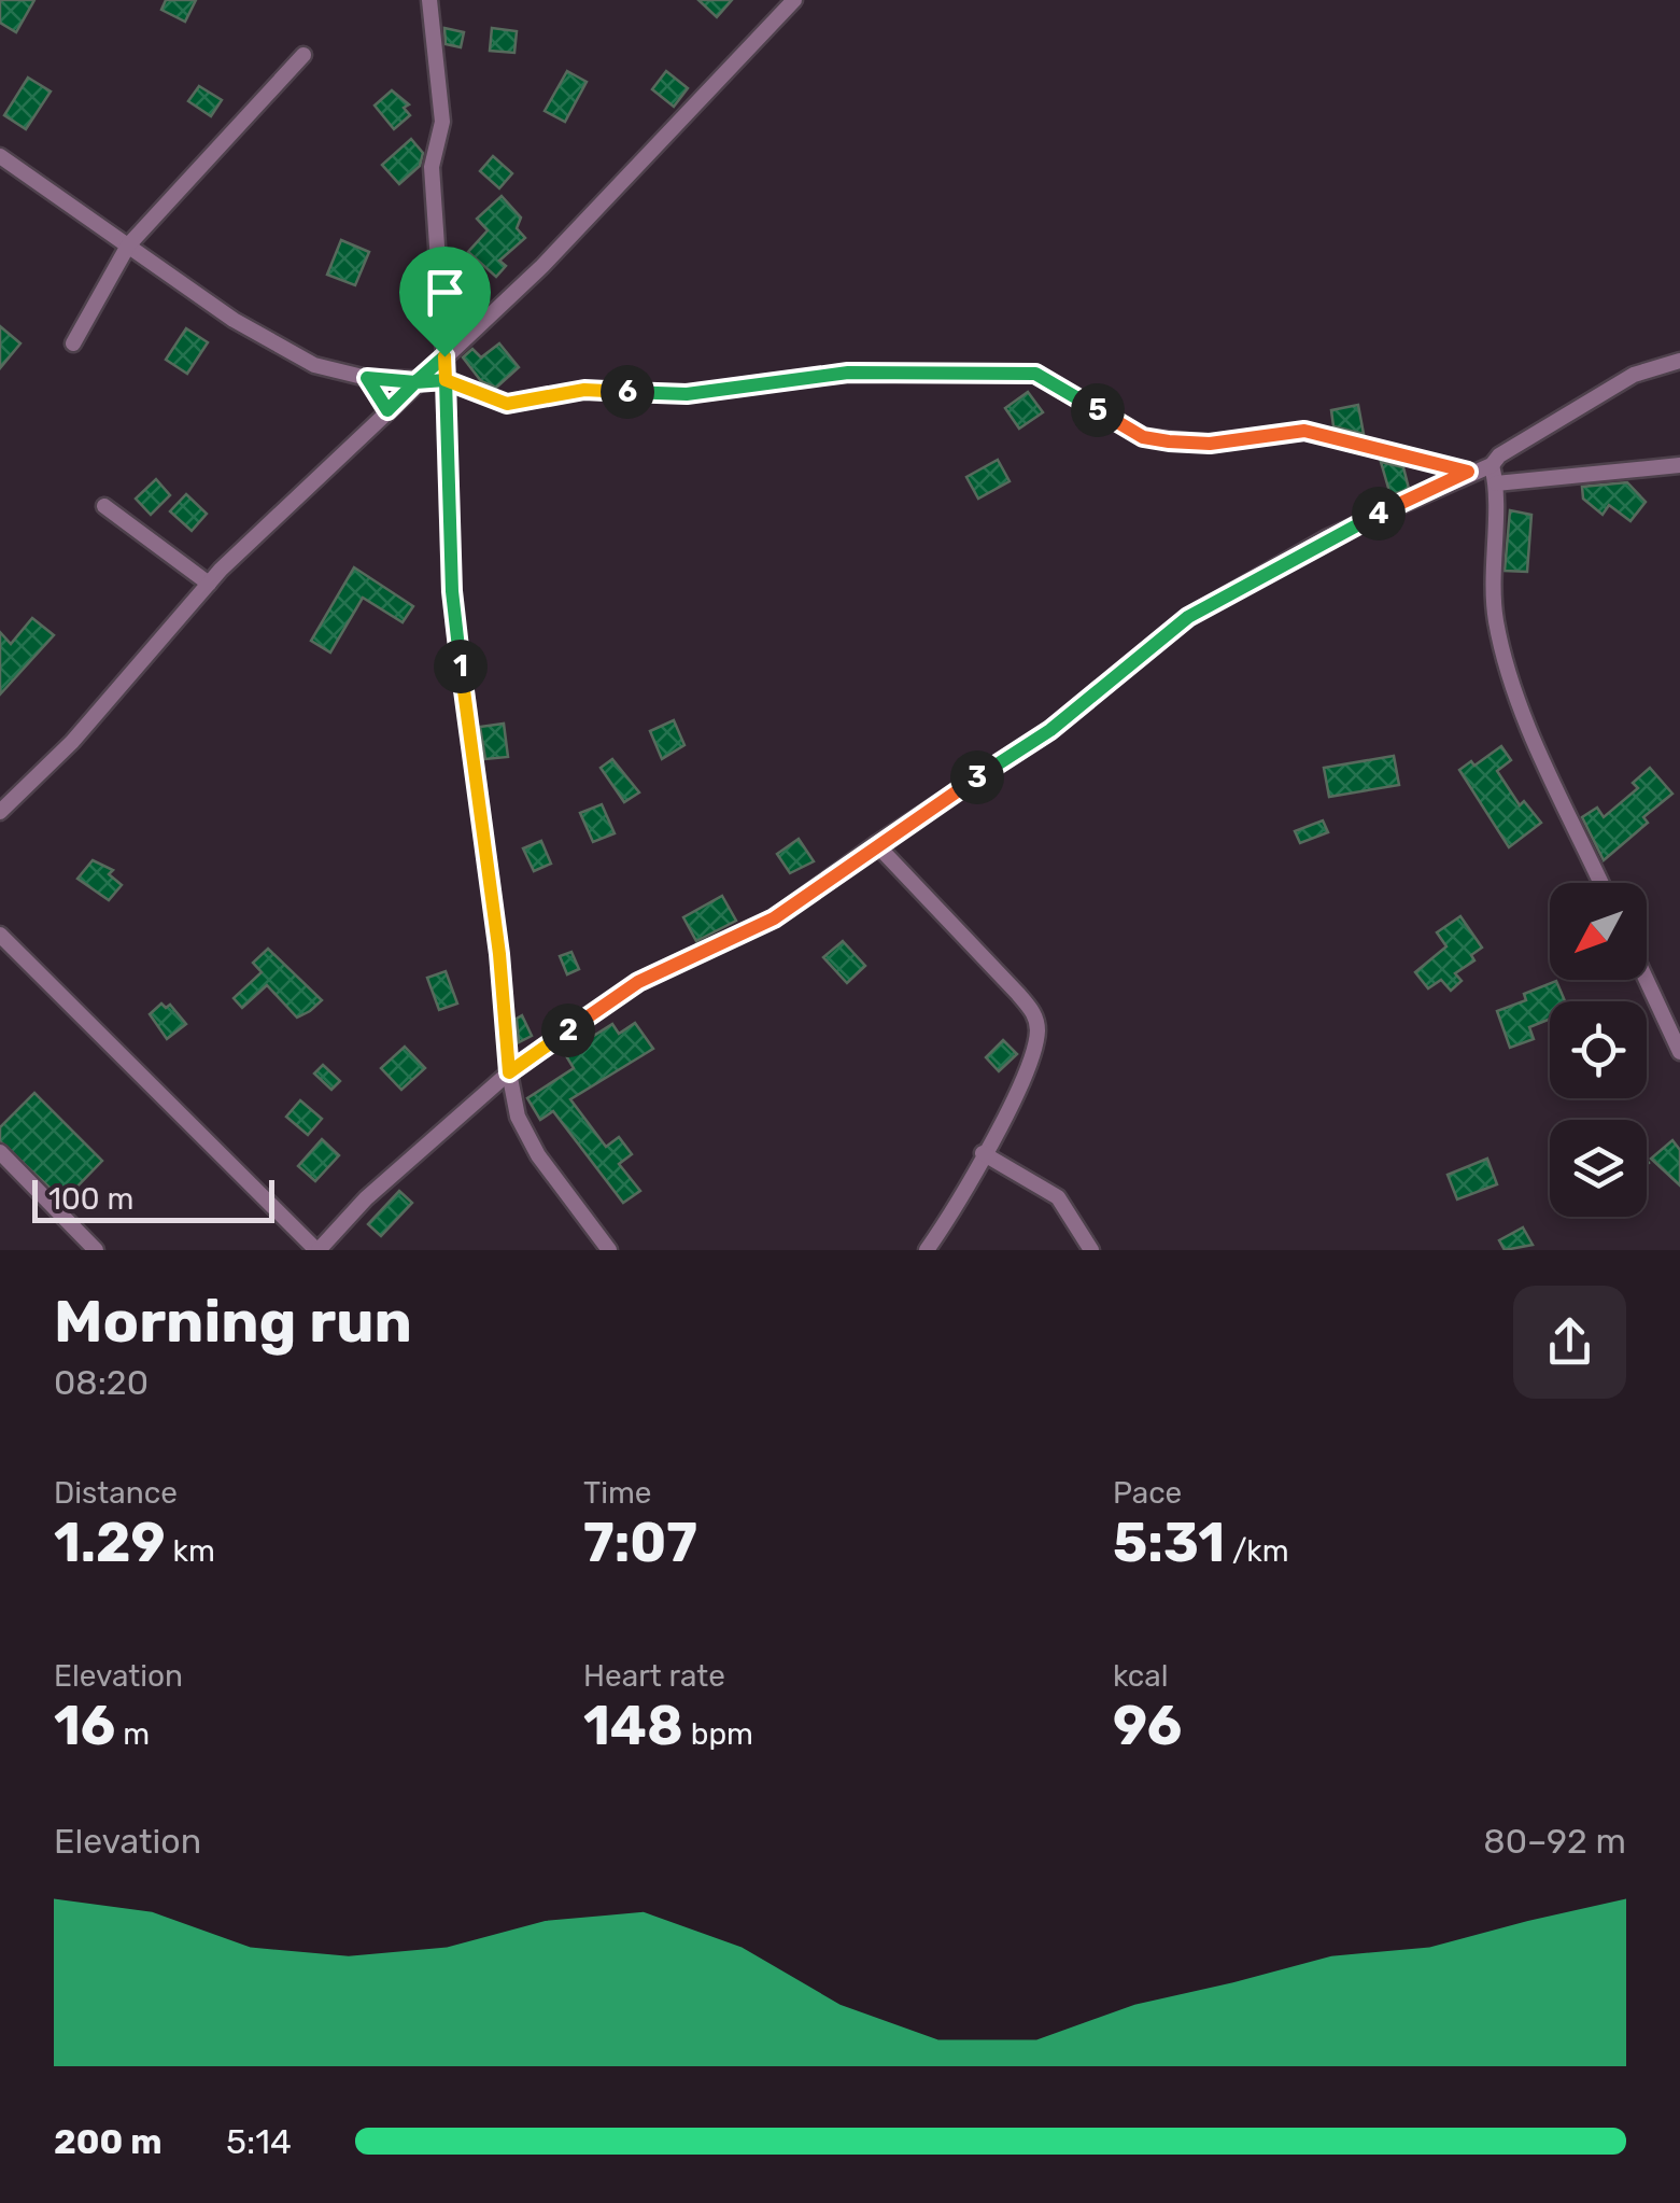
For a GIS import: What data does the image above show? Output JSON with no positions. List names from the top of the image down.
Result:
{
  "scale_bar": "100 m",
  "north": "bottom left",
  "page": {
    "pins": [
      "6",
      "5",
      "4",
      "1",
      "3",
      "2"
    ],
    "scale": "100 m",
    "heading": ["Morning run", "08:20"],
    "stats": [
      ["Distance", "1.29 km"],
      ["Time", "7:07"],
      ["Pace", "5:31 /km"],
      ["Elevation", "16 m"],
      ["Heart rate", "148 bpm"],
      ["kcal", "96"]
    ],
    "chart": ["Elevation", "80–92 m"],
    "list": [
      {
        "name": "200 m",
        "note": "5:14"
      }
    ]
  }
}
